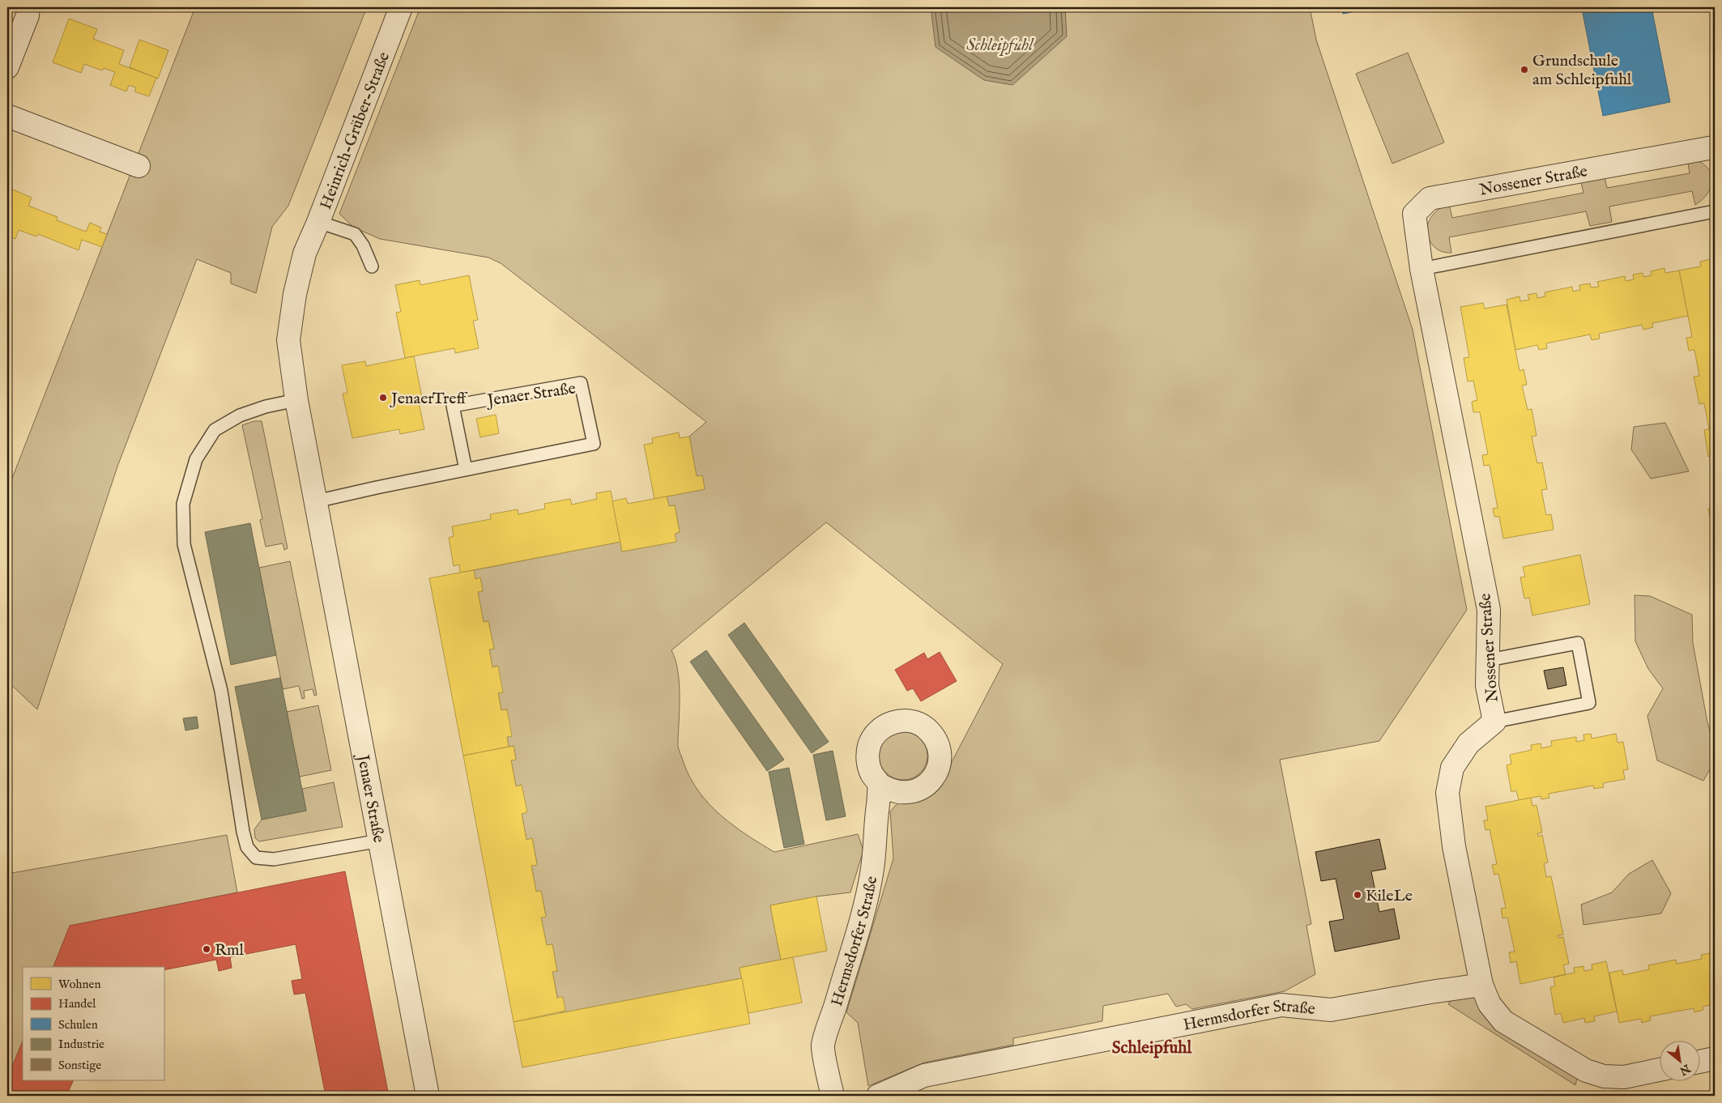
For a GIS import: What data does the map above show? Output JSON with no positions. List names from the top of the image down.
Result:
{
  "streets": {
    "street": [
      "Heinrich-Grüber-Straße",
      "Nossener Straße",
      "Jenaer Straße",
      "Hermsdorfer Straße"
    ]
  },
  "crossings": [
    ["Heinrich-Grüber-Straße", "Jenaer Straße"],
    ["Nossener Straße", "Hermsdorfer Straße"]
  ],
  "districts": ["Schleipfuhl"],
  "water": ["Schleipfuhl"],
  "places": [
    "Grundschule am Schleipfuhl",
    "JenaerTreff",
    "KileLe",
    "Rml"
  ],
  "legend": [
    "Wohnen",
    "Handel",
    "Schulen",
    "Industrie",
    "Sonstige"
  ],
  "north": "bottom right"
}
